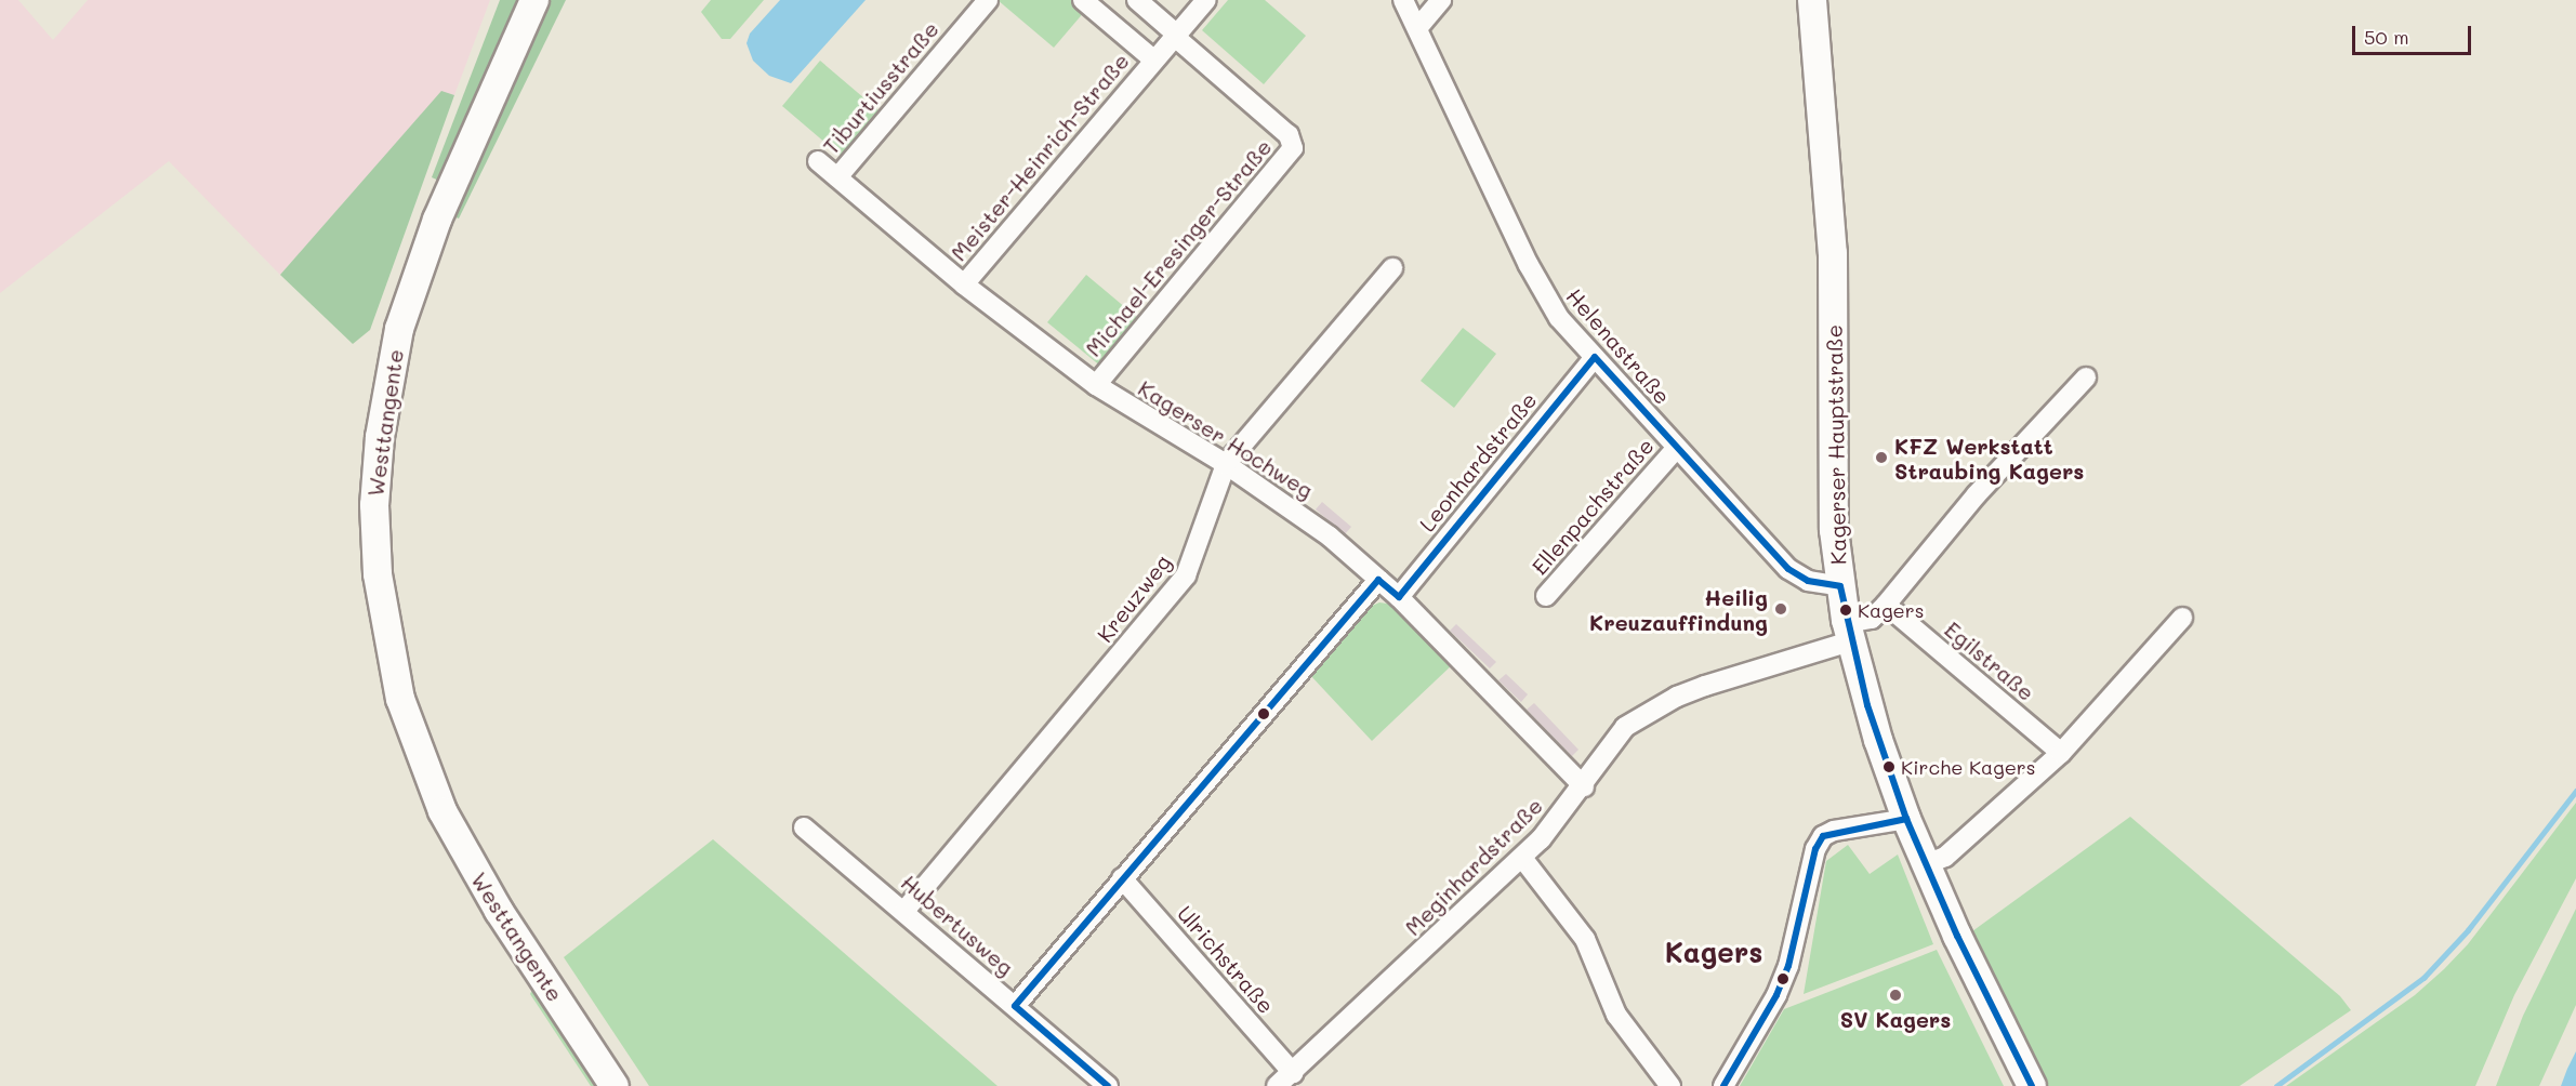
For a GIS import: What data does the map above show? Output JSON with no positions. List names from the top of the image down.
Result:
{
  "streets": {
    "main road": ["Westtangente", "Kagerser Hauptstraße"],
    "street": [
      "Tiburtiusstraße",
      "Meister-Heinrich-Straße",
      "Michael-Eresinger-Straße",
      "Helenastraße",
      "Kagerser Hochweg",
      "Leonhardstraße",
      "Ellenpachstraße",
      "Kreuzweg",
      "Egilstraße",
      "Meginhardstraße",
      "Hubertusweg",
      "Ulrichstraße"
    ]
  },
  "crossings": [
    ["Tiburtiusstraße", "Kagerser Hochweg"],
    ["Meister-Heinrich-Straße", "Michael-Eresinger-Straße"],
    ["Meister-Heinrich-Straße", "Kagerser Hochweg"],
    ["Michael-Eresinger-Straße", "Kagerser Hochweg"],
    ["Helenastraße", "Kagerser Hauptstraße"],
    ["Helenastraße", "Leonhardstraße"],
    ["Helenastraße", "Ellenpachstraße"],
    ["Kagerser Hochweg", "Leonhardstraße"],
    ["Kagerser Hochweg", "Kreuzweg"],
    ["Kagerser Hochweg", "Meginhardstraße"],
    ["Kagerser Hauptstraße", "Meginhardstraße"],
    ["Kreuzweg", "Hubertusweg"],
    ["Egilstraße", "Meginhardstraße"],
    ["Meginhardstraße", "Ulrichstraße"]
  ],
  "districts": ["Kagers"],
  "places": [
    "KFZ Werkstatt Straubing Kagers",
    "Heilig Kreuzauffindung",
    "Kagers",
    "Kirche Kagers",
    "SV Kagers"
  ],
  "scale_bar": "50 m"
}
